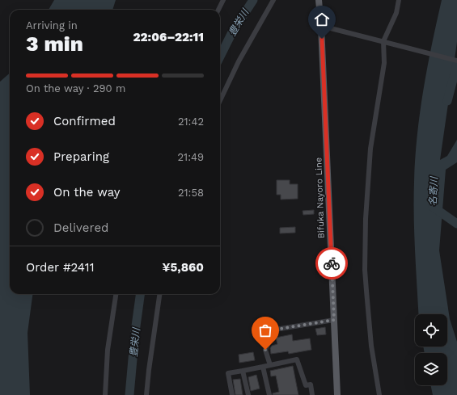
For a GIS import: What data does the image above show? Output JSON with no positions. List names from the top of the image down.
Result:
{
  "streets": {
    "main road": ["Bifuka Nayoro Line"]
  },
  "water": ["豊栄川", "名寄川"],
  "page": {
    "heading": ["3 min", "Arriving in", "22:06–22:11"],
    "panel": ["Order #2411", "¥5,860"],
    "bar": "On the way · 290 m",
    "list": [
      ["Confirmed", "21:42"],
      ["Preparing", "21:49"],
      ["On the way", "21:58"],
      "Delivered"
    ]
  }
}
